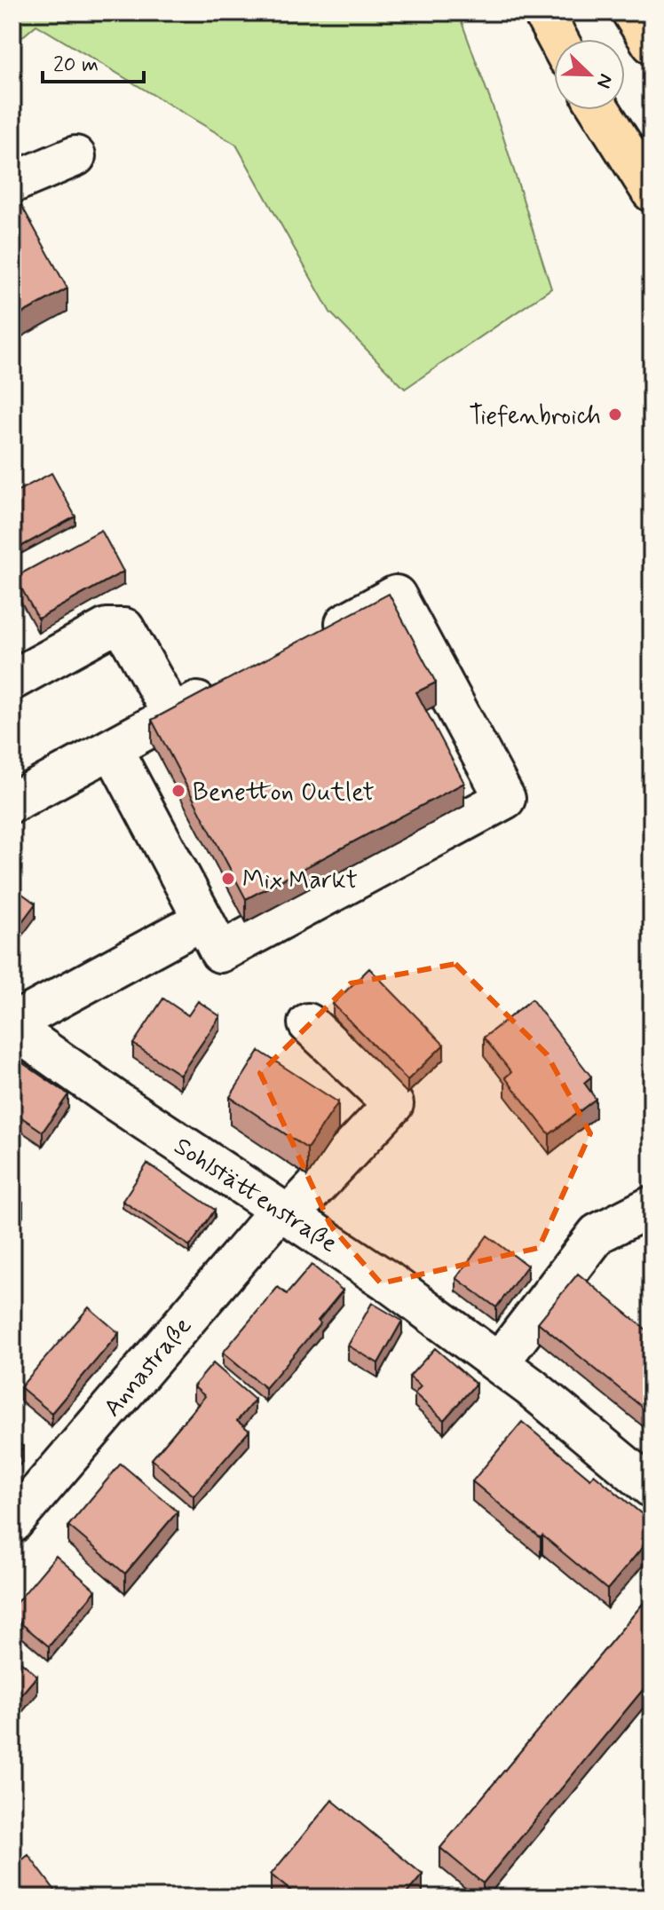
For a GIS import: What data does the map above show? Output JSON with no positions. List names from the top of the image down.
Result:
{
  "streets": {
    "street": ["Sohlstättenstraße", "Annastraße"]
  },
  "crossings": [
    ["Sohlstättenstraße", "Annastraße"]
  ],
  "places": ["Tiefenbroich", "Benetton Outlet", "Mix Markt"],
  "scale_bar": "20 m",
  "north": "bottom right"
}
